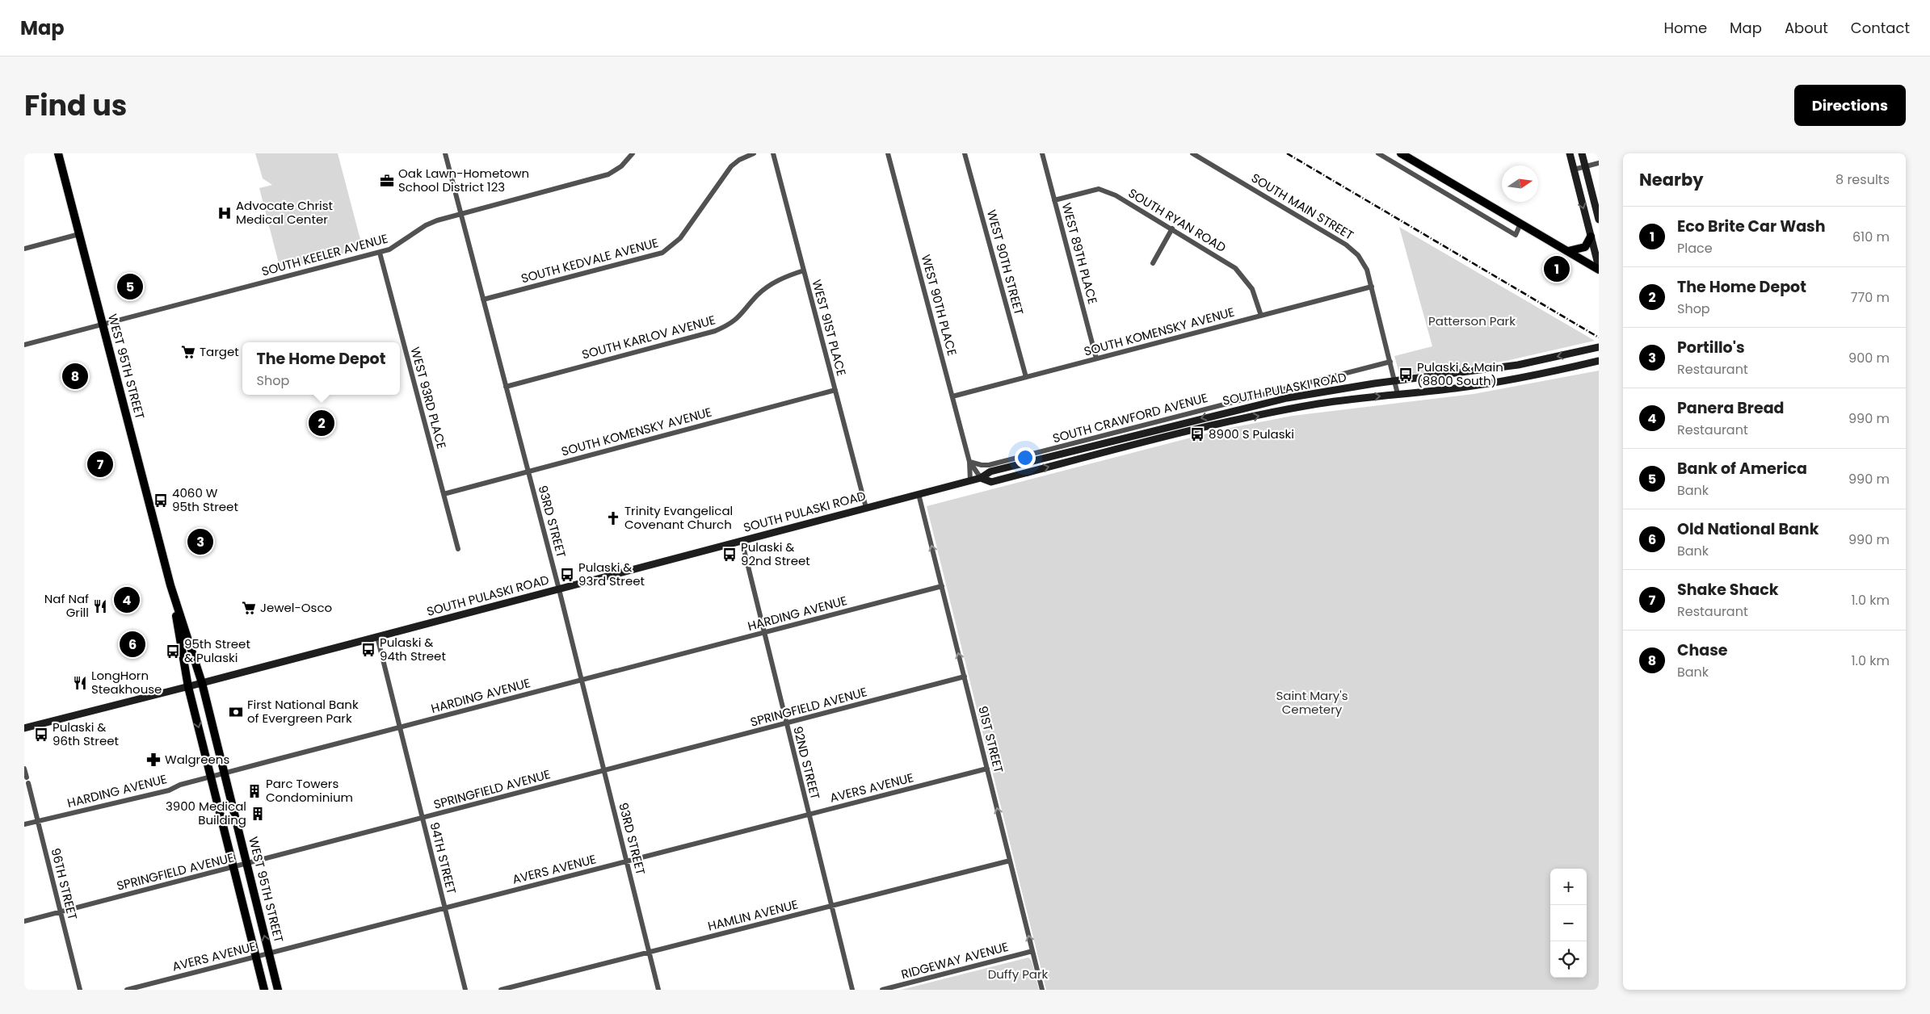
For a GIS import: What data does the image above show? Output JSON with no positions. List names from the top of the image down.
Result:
{
  "streets": {
    "main road": ["WEST 95TH STREET", "SOUTH PULASKI ROAD"],
    "street": [
      "SOUTH MAIN STREET",
      "SOUTH RYAN ROAD",
      "WEST 89TH PLACE",
      "SOUTH KEELER AVENUE",
      "SOUTH KEDVALE AVENUE",
      "WEST 90TH STREET",
      "WEST 90TH PLACE",
      "WEST 91ST PLACE",
      "SOUTH KOMENSKY AVENUE",
      "SOUTH KARLOV AVENUE",
      "WEST 93RD PLACE",
      "SOUTH CRAWFORD AVENUE",
      "93RD STREET",
      "HARDING AVENUE",
      "SPRINGFIELD AVENUE",
      "91ST STREET",
      "92ND STREET",
      "AVERS AVENUE",
      "94TH STREET",
      "96TH STREET",
      "HAMLIN AVENUE",
      "RIDGEWAY AVENUE"
    ]
  },
  "crossings": [
    ["SOUTH MAIN STREET", "SOUTH KOMENSKY AVENUE"],
    ["SOUTH MAIN STREET", "SOUTH PULASKI ROAD"],
    ["SOUTH MAIN STREET", "SOUTH CRAWFORD AVENUE"],
    ["SOUTH RYAN ROAD", "WEST 89TH PLACE"],
    ["SOUTH RYAN ROAD", "SOUTH KOMENSKY AVENUE"],
    ["WEST 89TH PLACE", "SOUTH KOMENSKY AVENUE"],
    ["SOUTH KEELER AVENUE", "WEST 95TH STREET"],
    ["SOUTH KEELER AVENUE", "WEST 93RD PLACE"],
    ["SOUTH KEELER AVENUE", "93RD STREET"],
    ["SOUTH KEDVALE AVENUE", "93RD STREET"],
    ["WEST 90TH STREET", "SOUTH KOMENSKY AVENUE"],
    ["WEST 90TH PLACE", "SOUTH KOMENSKY AVENUE"],
    ["WEST 90TH PLACE", "SOUTH PULASKI ROAD"],
    ["WEST 90TH PLACE", "SOUTH CRAWFORD AVENUE"],
    ["WEST 91ST PLACE", "SOUTH KOMENSKY AVENUE"],
    ["WEST 91ST PLACE", "SOUTH KARLOV AVENUE"],
    ["WEST 91ST PLACE", "SOUTH PULASKI ROAD"],
    ["SOUTH KOMENSKY AVENUE", "WEST 93RD PLACE"],
    ["SOUTH KOMENSKY AVENUE", "93RD STREET"],
    ["SOUTH KARLOV AVENUE", "93RD STREET"],
    ["WEST 95TH STREET", "SOUTH PULASKI ROAD"],
    ["WEST 95TH STREET", "HARDING AVENUE"],
    ["WEST 95TH STREET", "SPRINGFIELD AVENUE"],
    ["WEST 95TH STREET", "AVERS AVENUE"],
    ["SOUTH PULASKI ROAD", "93RD STREET"],
    ["SOUTH PULASKI ROAD", "91ST STREET"],
    ["SOUTH PULASKI ROAD", "92ND STREET"],
    ["SOUTH PULASKI ROAD", "94TH STREET"],
    ["93RD STREET", "HARDING AVENUE"],
    ["93RD STREET", "SPRINGFIELD AVENUE"],
    ["93RD STREET", "AVERS AVENUE"],
    ["93RD STREET", "HAMLIN AVENUE"],
    ["HARDING AVENUE", "91ST STREET"],
    ["HARDING AVENUE", "92ND STREET"],
    ["HARDING AVENUE", "94TH STREET"],
    ["HARDING AVENUE", "96TH STREET"],
    ["SPRINGFIELD AVENUE", "91ST STREET"],
    ["SPRINGFIELD AVENUE", "92ND STREET"],
    ["SPRINGFIELD AVENUE", "94TH STREET"],
    ["SPRINGFIELD AVENUE", "96TH STREET"],
    ["91ST STREET", "AVERS AVENUE"],
    ["91ST STREET", "HAMLIN AVENUE"],
    ["91ST STREET", "RIDGEWAY AVENUE"],
    ["92ND STREET", "AVERS AVENUE"],
    ["92ND STREET", "HAMLIN AVENUE"],
    ["AVERS AVENUE", "94TH STREET"]
  ],
  "one_way": ["91ST STREET"],
  "parks": ["Patterson Park", "Saint Mary's Cemetery", "Duffy Park"],
  "places": {
    "office": ["Oak Lawn-Hometown School District 123"],
    "hospital": ["Advocate Christ Medical Center"],
    "supermarket": ["Target", "Jewel-Osco"],
    "bus stop": [
      "Pulaski & Main (8800 South)",
      "8900 S Pulaski",
      "4060 W 95th Street",
      "Pulaski & 92nd Street",
      "Pulaski & 93rd Street",
      "Pulaski & 94th Street",
      "95th Street & Pulaski",
      "Pulaski & 96th Street"
    ],
    "church": ["Trinity Evangelical Covenant Church"],
    "restaurant": ["Naf Naf Grill", "LongHorn Steakhouse"],
    "bank": ["First National Bank of Evergreen Park"],
    "pharmacy": ["Walgreens"],
    "building": ["Parc Towers Condominium", "3900 Medical Building"]
  },
  "north": "right",
  "page": {
    "header": "Map",
    "nav": [
      "Home",
      "Map",
      "About",
      "Contact"
    ],
    "title": "Find us",
    "buttons": "Directions",
    "heading": ["Nearby", "8 results"],
    "list": [
      {
        "mark": "1",
        "name": "Eco Brite Car Wash",
        "note": "Place",
        "value": "610 m"
      },
      {
        "mark": "2",
        "name": "The Home Depot",
        "note": "Shop",
        "value": "770 m"
      },
      {
        "mark": "3",
        "name": "Portillo's",
        "note": "Restaurant",
        "value": "900 m"
      },
      {
        "mark": "4",
        "name": "Panera Bread",
        "note": "Restaurant",
        "value": "990 m"
      },
      {
        "mark": "5",
        "name": "Bank of America",
        "note": "Bank",
        "value": "990 m"
      },
      {
        "mark": "6",
        "name": "Old National Bank",
        "note": "Bank",
        "value": "990 m"
      },
      {
        "mark": "7",
        "name": "Shake Shack",
        "note": "Restaurant",
        "value": "1.0 km"
      },
      {
        "mark": "8",
        "name": "Chase",
        "note": "Bank",
        "value": "1.0 km"
      }
    ],
    "pins": [
      "1",
      "5",
      "8",
      "2",
      "7",
      "3",
      "4",
      "6"
    ],
    "popup": ["The Home Depot", "Shop"],
    "map_buttons": ["+", "−"]
  }
}
